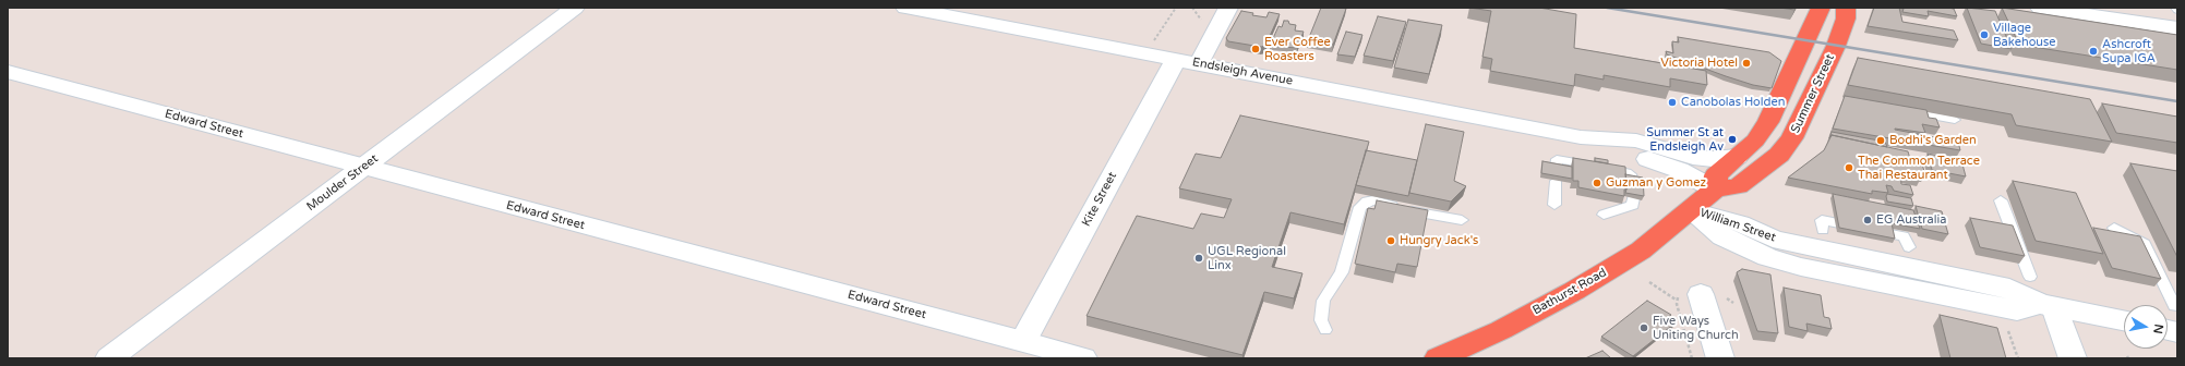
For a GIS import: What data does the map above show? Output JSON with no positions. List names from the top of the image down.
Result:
{
  "streets": {
    "highway": ["Summer Street", "Bathurst Road"],
    "street": [
      "Endsleigh Avenue",
      "Edward Street",
      "Moulder Street",
      "Kite Street",
      "William Street"
    ]
  },
  "crossings": [
    ["Endsleigh Avenue", "Summer Street"],
    ["Endsleigh Avenue", "Kite Street"],
    ["Edward Street", "Moulder Street"],
    ["Edward Street", "Kite Street"],
    ["William Street", "Bathurst Road"]
  ],
  "places": [
    "Village Bakehouse",
    "Ever Coffee Roasters",
    "Ashcroft Supa IGA",
    "Victoria Hotel",
    "Canobolas Holden",
    "Summer St at Endsleigh Av",
    "Bodhi's Garden",
    "The Common Terrace Thai Restaurant",
    "Guzman y Gomez",
    "EG Australia",
    "Hungry Jack's",
    "UGL Regional Linx",
    "Five Ways Uniting Church"
  ],
  "north": "right"
}
